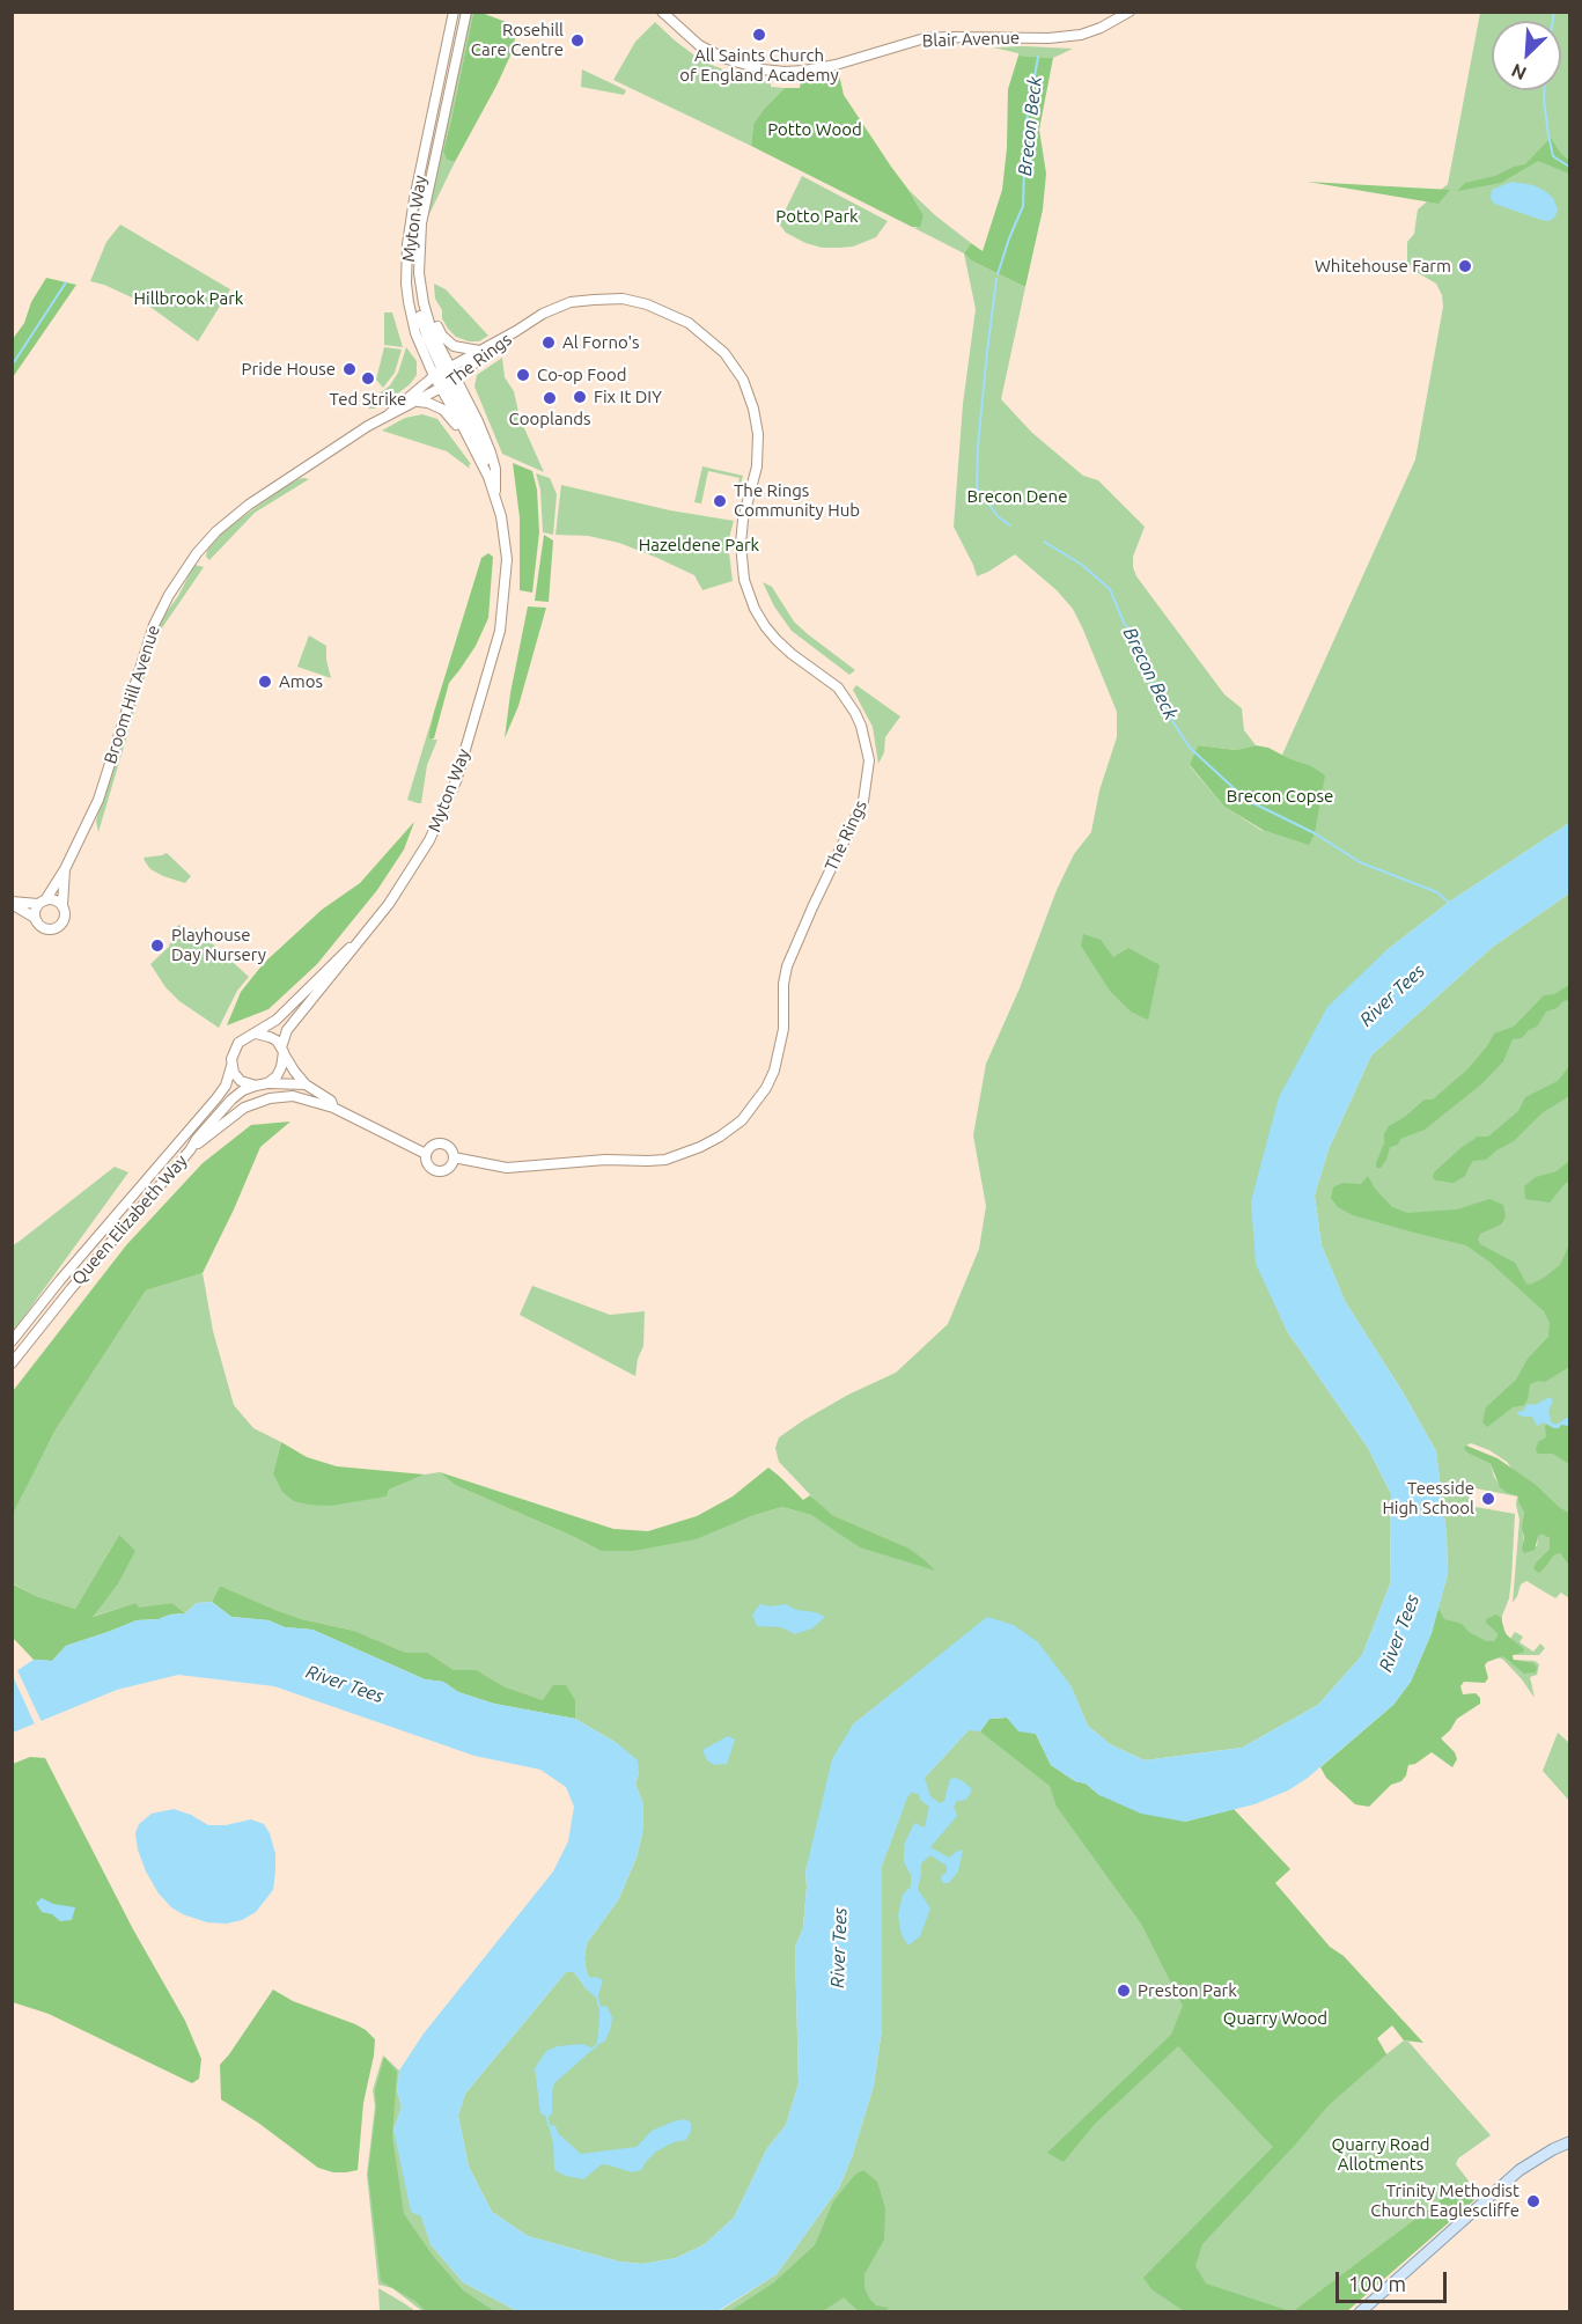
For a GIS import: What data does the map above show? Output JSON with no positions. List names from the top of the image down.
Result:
{
  "streets": {
    "street": [
      "Blair Avenue",
      "Myton Way",
      "The Rings",
      "Broom Hill Avenue",
      "Queen Elizabeth Way"
    ]
  },
  "crossings": [
    ["Myton Way", "The Rings"],
    ["Myton Way", "Broom Hill Avenue"],
    ["Myton Way", "Queen Elizabeth Way"],
    ["The Rings", "Broom Hill Avenue"],
    ["The Rings", "Queen Elizabeth Way"]
  ],
  "water": ["Brecon Beck", "River Tees"],
  "parks": [
    "Potto Wood",
    "Potto Park",
    "Hillbrook Park",
    "Brecon Dene",
    "Hazeldene Park",
    "Brecon Copse",
    "Quarry Wood",
    "Quarry Road Allotments"
  ],
  "places": [
    "All Saints Church of England Academy",
    "Rosehill Care Centre",
    "Whitehouse Farm",
    "Al Forno's",
    "Pride House",
    "Co-op Food",
    "Ted Strike",
    "Fix It DIY",
    "Cooplands",
    "The Rings Community Hub",
    "Amos",
    "Playhouse Day Nursery",
    "Teesside High School",
    "Preston Park",
    "Trinity Methodist Church Eaglescliffe"
  ],
  "scale_bar": "100 m",
  "north": "bottom left"
}
